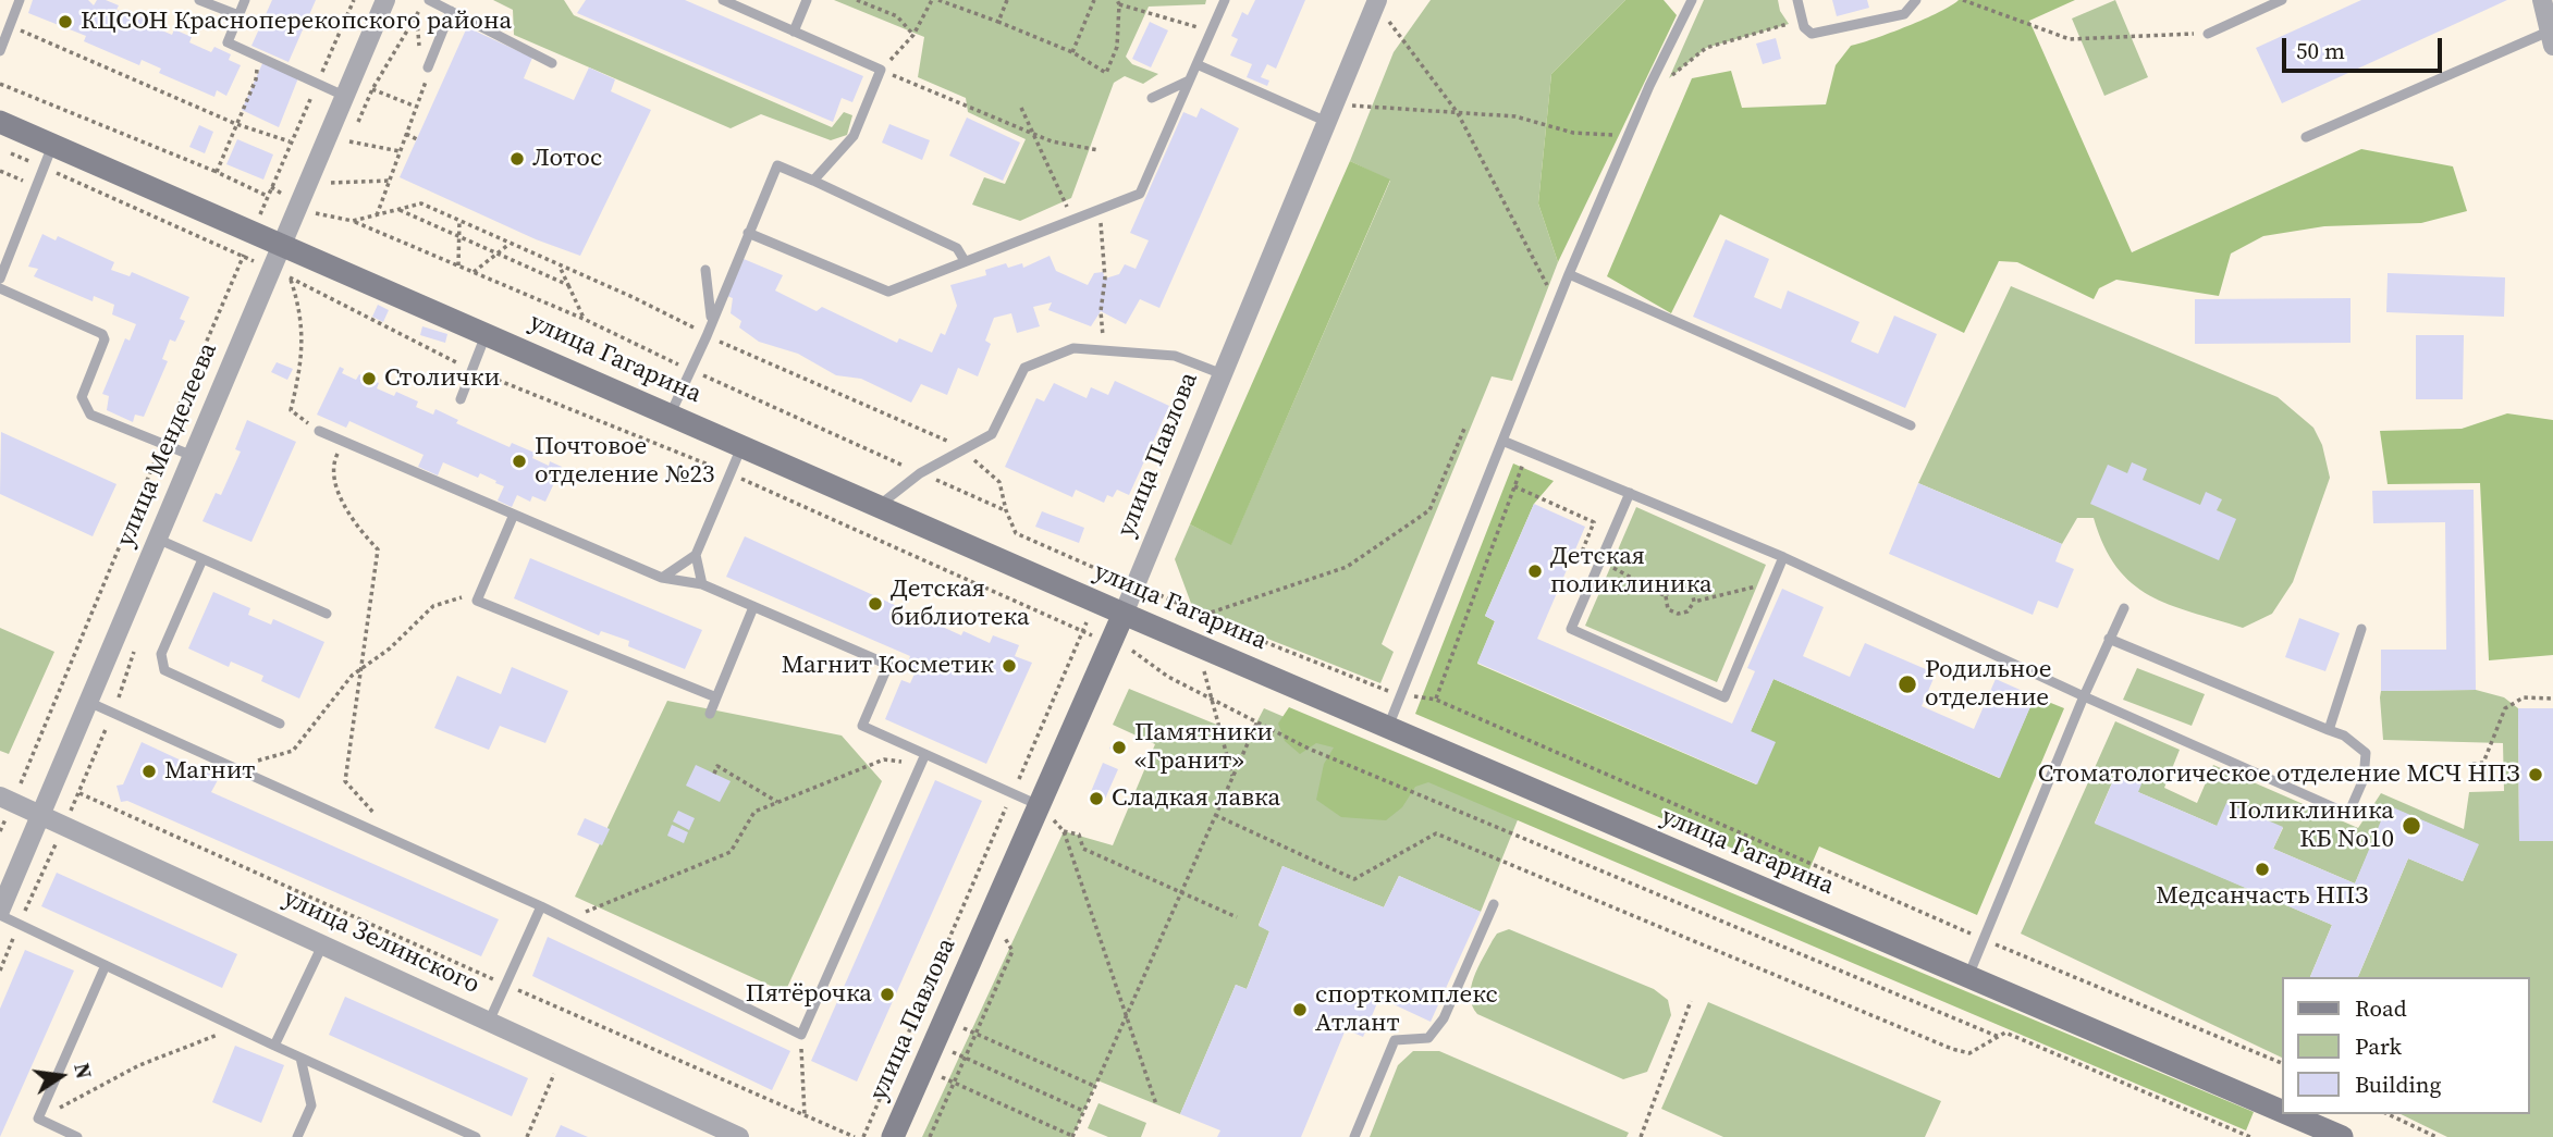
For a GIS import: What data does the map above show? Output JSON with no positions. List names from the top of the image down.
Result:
{
  "streets": {
    "main road": ["улица Гагарина", "улица Павлова"],
    "street": ["улица Менделеева", "улица Зелинского"]
  },
  "crossings": [
    ["улица Гагарина", "улица Менделеева"],
    ["улица Гагарина", "улица Павлова"],
    ["улица Менделеева", "улица Зелинского"]
  ],
  "places": [
    "КЦСОН Красноперекопского района",
    "Лотос",
    "Столички",
    "Почтовое отделение №23",
    "Детская поликлиника",
    "Детская библиотека",
    "Магнит Косметик",
    "Родильное отделение",
    "Памятники «Гранит»",
    "Магнит",
    "Стоматологическое отделение МСЧ НПЗ",
    "Сладкая лавка",
    "Поликлиника КБ No10",
    "Медсанчасть НПЗ",
    "Пятёрочка",
    "спорткомплекс Атлант"
  ],
  "legend": ["Road", "Park", "Building"],
  "scale_bar": "50 m",
  "north": "right"
}
